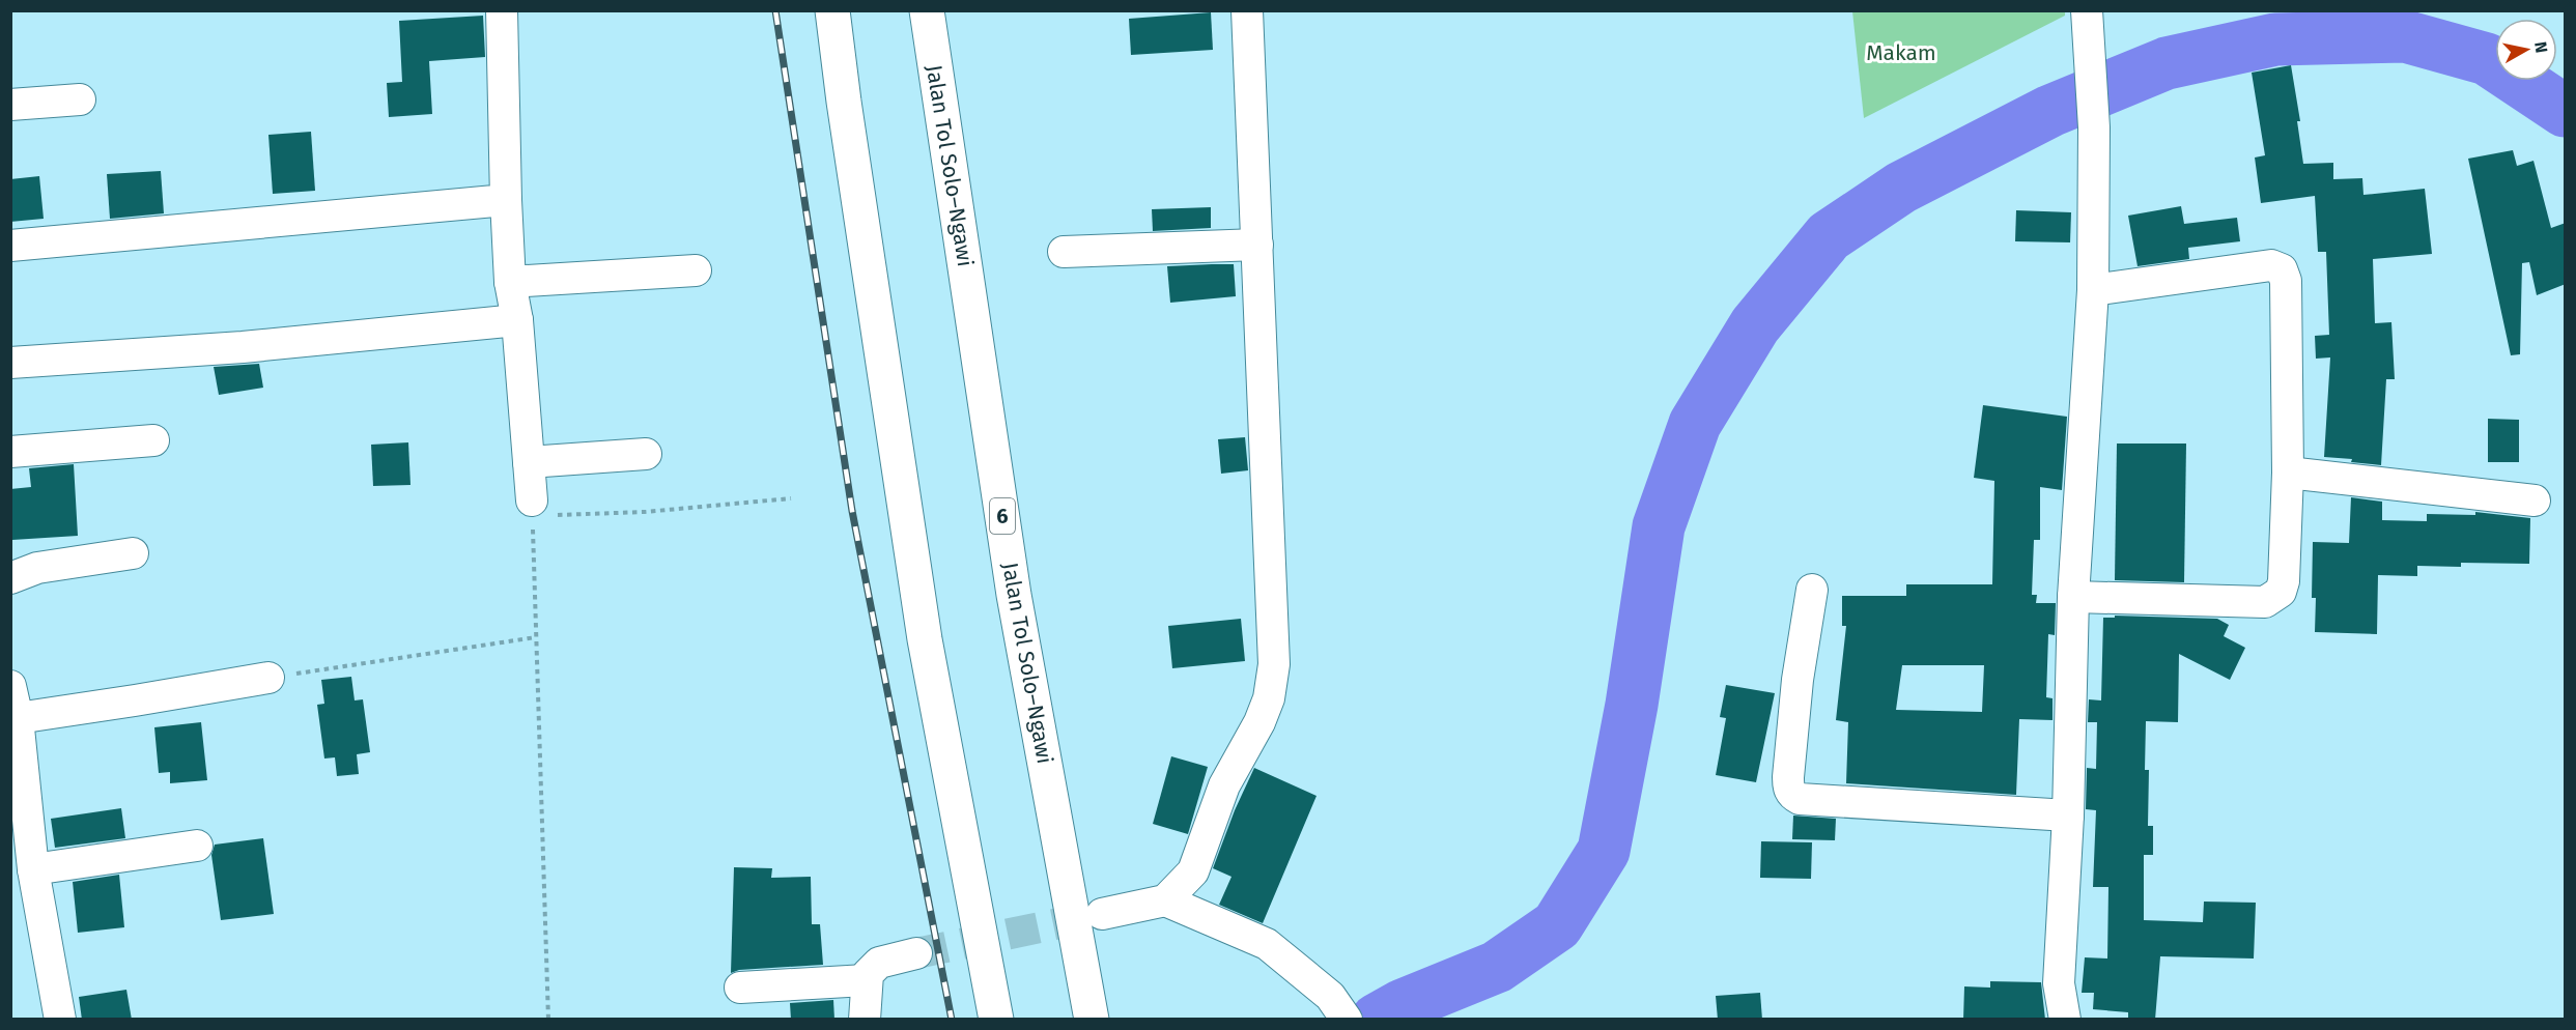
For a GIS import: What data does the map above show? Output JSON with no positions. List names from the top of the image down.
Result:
{
  "streets": {
    "highway": ["Jalan Tol Solo–Ngawi", "6"]
  },
  "parks": ["Makam"],
  "north": "right"
}
